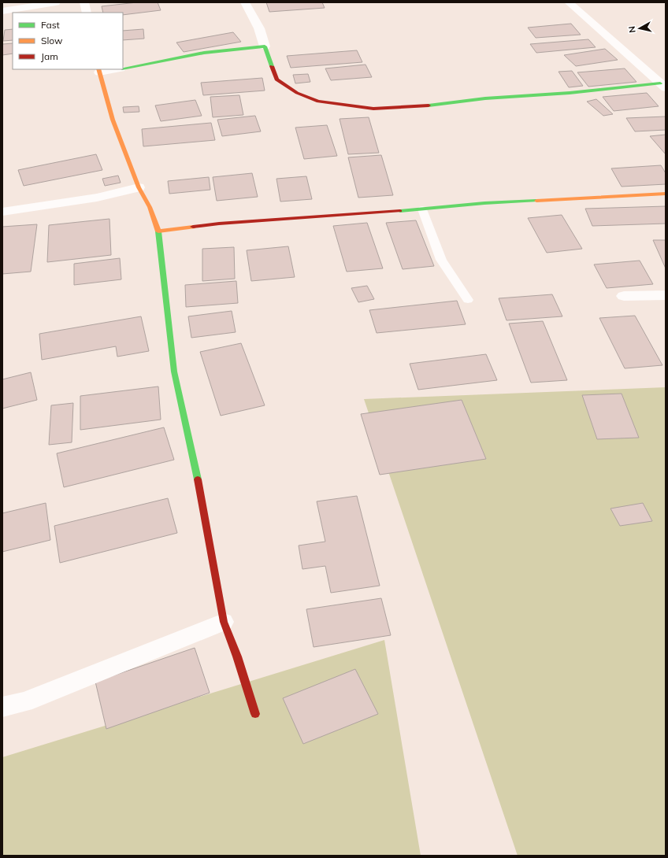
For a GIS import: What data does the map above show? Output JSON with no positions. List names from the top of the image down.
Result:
{
  "legend": ["Fast", "Slow", "Jam"],
  "north": "left"
}
